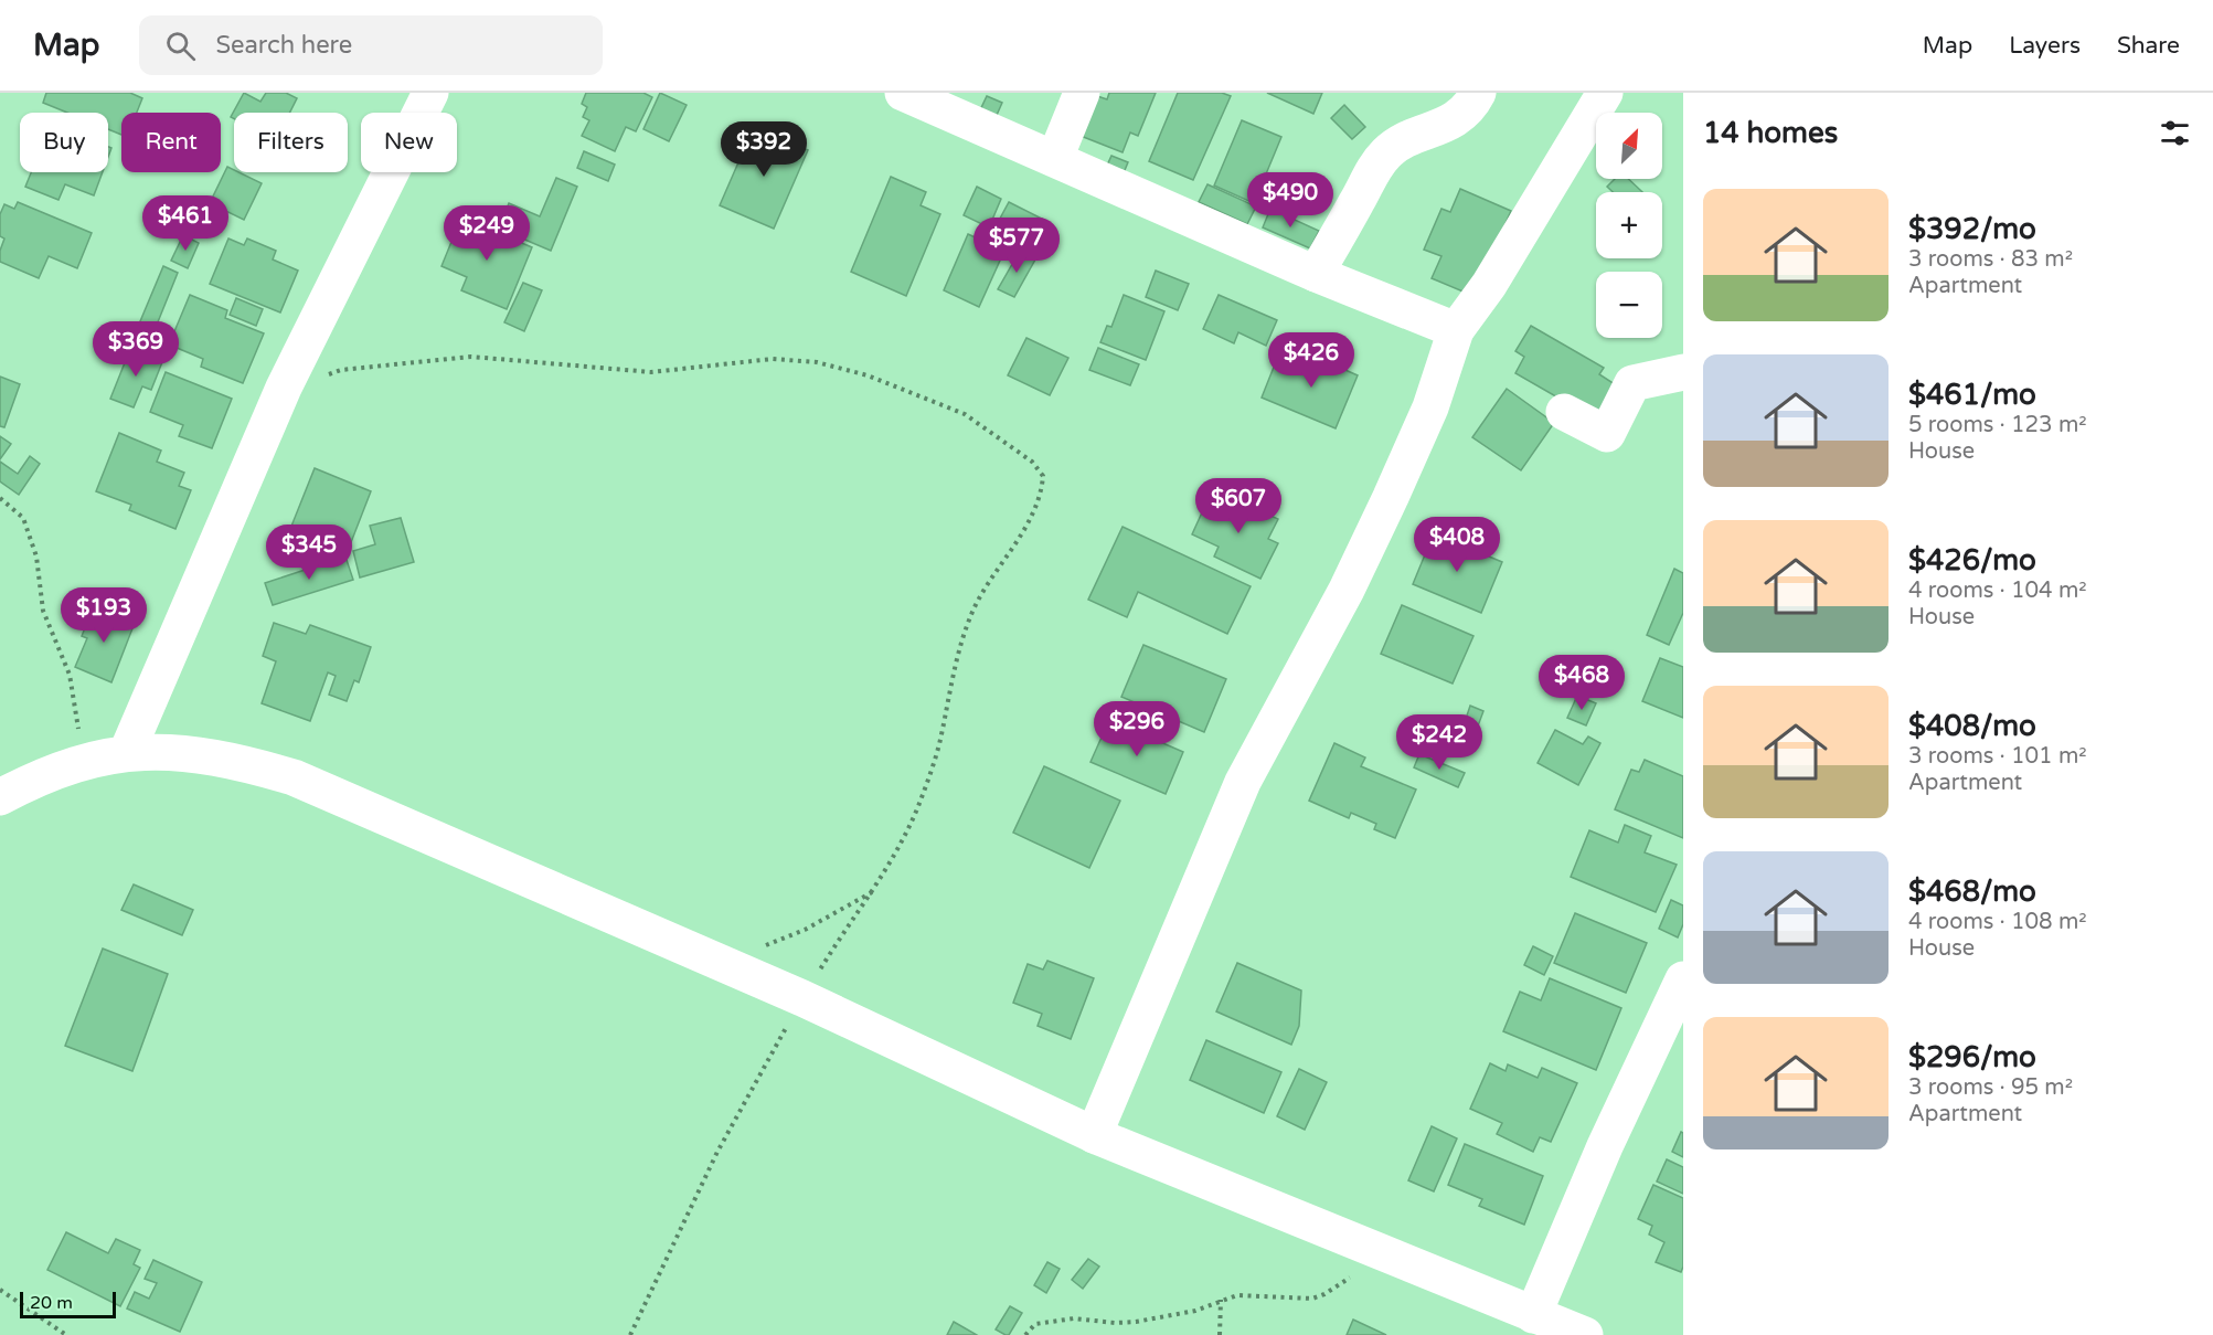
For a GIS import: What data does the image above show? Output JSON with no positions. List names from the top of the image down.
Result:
{
  "scale_bar": "20 m",
  "north": "top right",
  "page": {
    "header": "Map",
    "search": "Search here",
    "nav": ["Map", "Layers", "Share"],
    "heading": "14 homes",
    "map_buttons": ["+", "−"],
    "chip": [
      "Buy",
      "Rent",
      "Filters",
      "New"
    ],
    "price": [
      "$392",
      "$490",
      "$461",
      "$249",
      "$577",
      "$369",
      "$426",
      "$607",
      "$408",
      "$345",
      "$193",
      "$468",
      "$296",
      "$242"
    ],
    "list": [
      {
        "name": "$392/mo",
        "note": "3 rooms · 83 m² · Apartment"
      },
      {
        "name": "$461/mo",
        "note": "5 rooms · 123 m² · House"
      },
      {
        "name": "$426/mo",
        "note": "4 rooms · 104 m² · House"
      },
      {
        "name": "$408/mo",
        "note": "3 rooms · 101 m² · Apartment"
      },
      {
        "name": "$468/mo",
        "note": "4 rooms · 108 m² · House"
      },
      {
        "name": "$296/mo",
        "note": "3 rooms · 95 m² · Apartment"
      }
    ],
    "scale": "20 m"
  }
}
